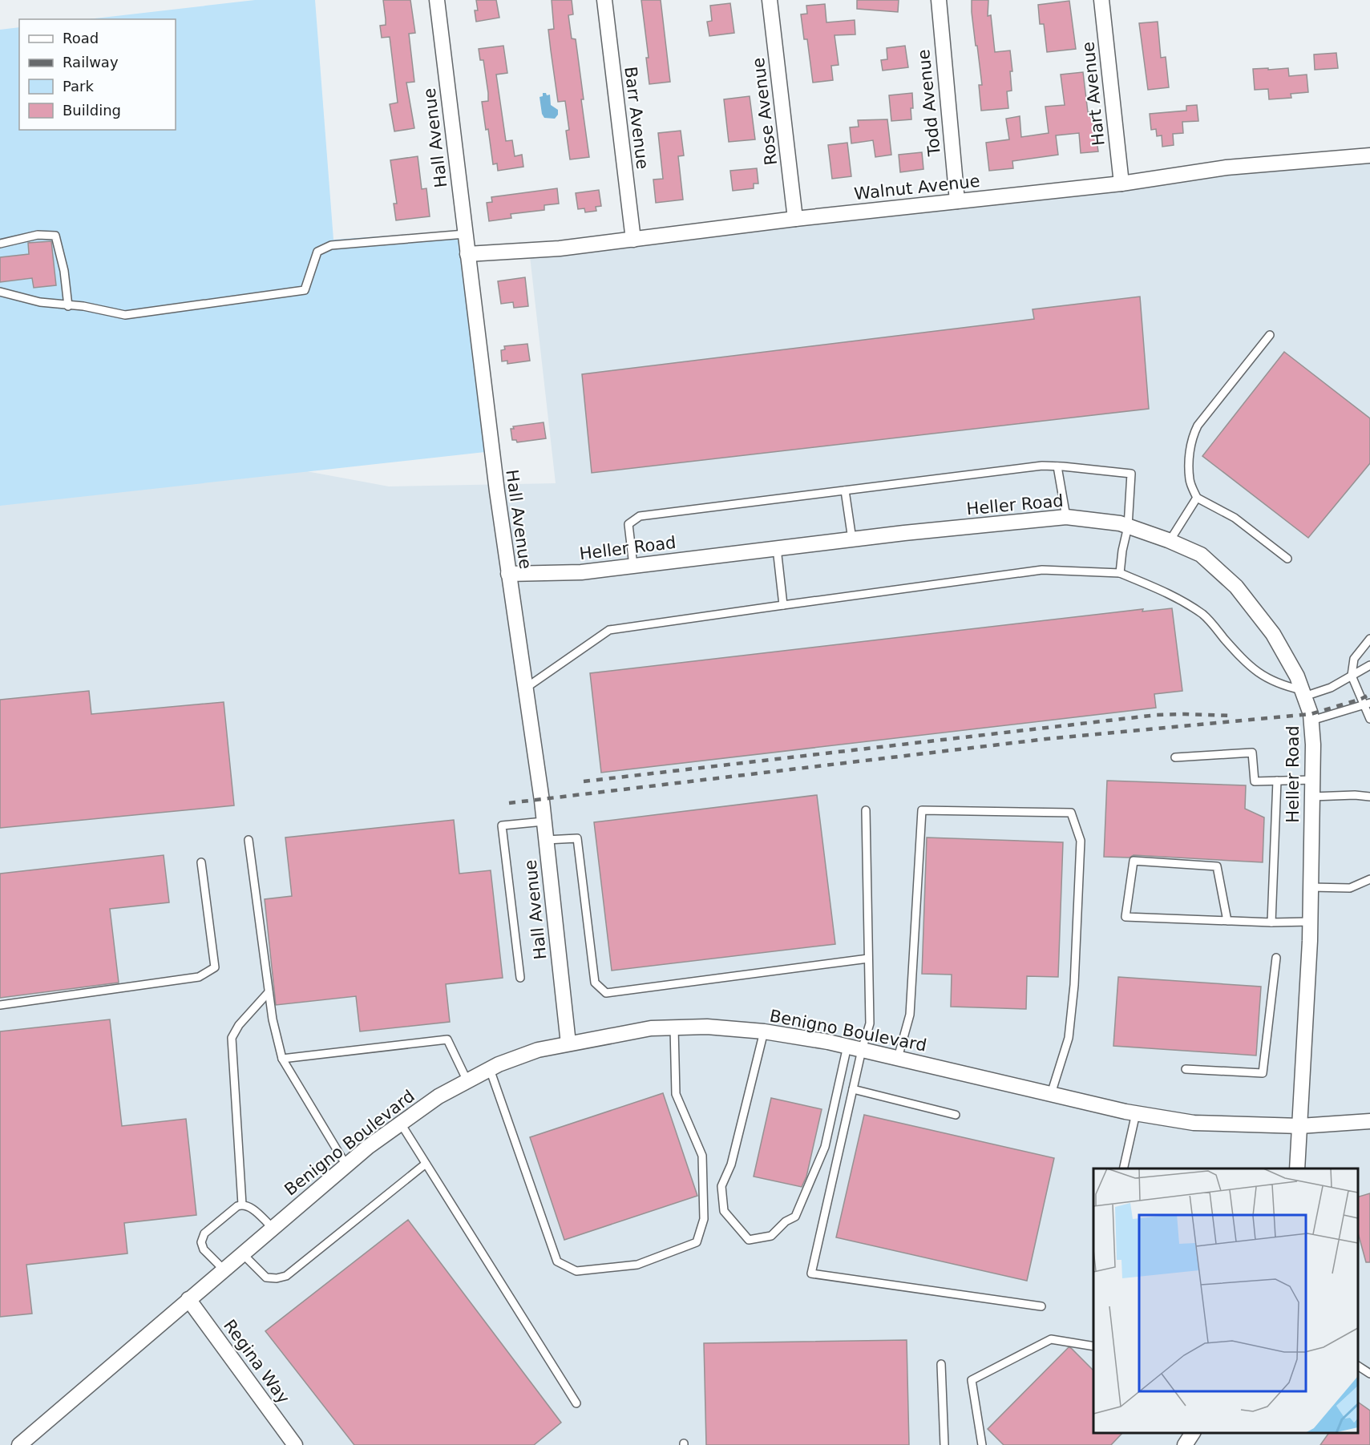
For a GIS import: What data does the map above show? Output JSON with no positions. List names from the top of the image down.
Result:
{
  "streets": {
    "street": [
      "Hart Avenue",
      "Todd Avenue",
      "Rose Avenue",
      "Barr Avenue",
      "Hall Avenue",
      "Walnut Avenue",
      "Heller Road",
      "Benigno Boulevard",
      "Regina Way"
    ]
  },
  "crossings": [
    ["Hart Avenue", "Walnut Avenue"],
    ["Todd Avenue", "Walnut Avenue"],
    ["Rose Avenue", "Walnut Avenue"],
    ["Barr Avenue", "Walnut Avenue"],
    ["Hall Avenue", "Walnut Avenue"],
    ["Hall Avenue", "Heller Road"],
    ["Hall Avenue", "Benigno Boulevard"],
    ["Heller Road", "Benigno Boulevard"],
    ["Benigno Boulevard", "Regina Way"]
  ],
  "legend": [
    "Road",
    "Railway",
    "Park",
    "Building"
  ]
}
